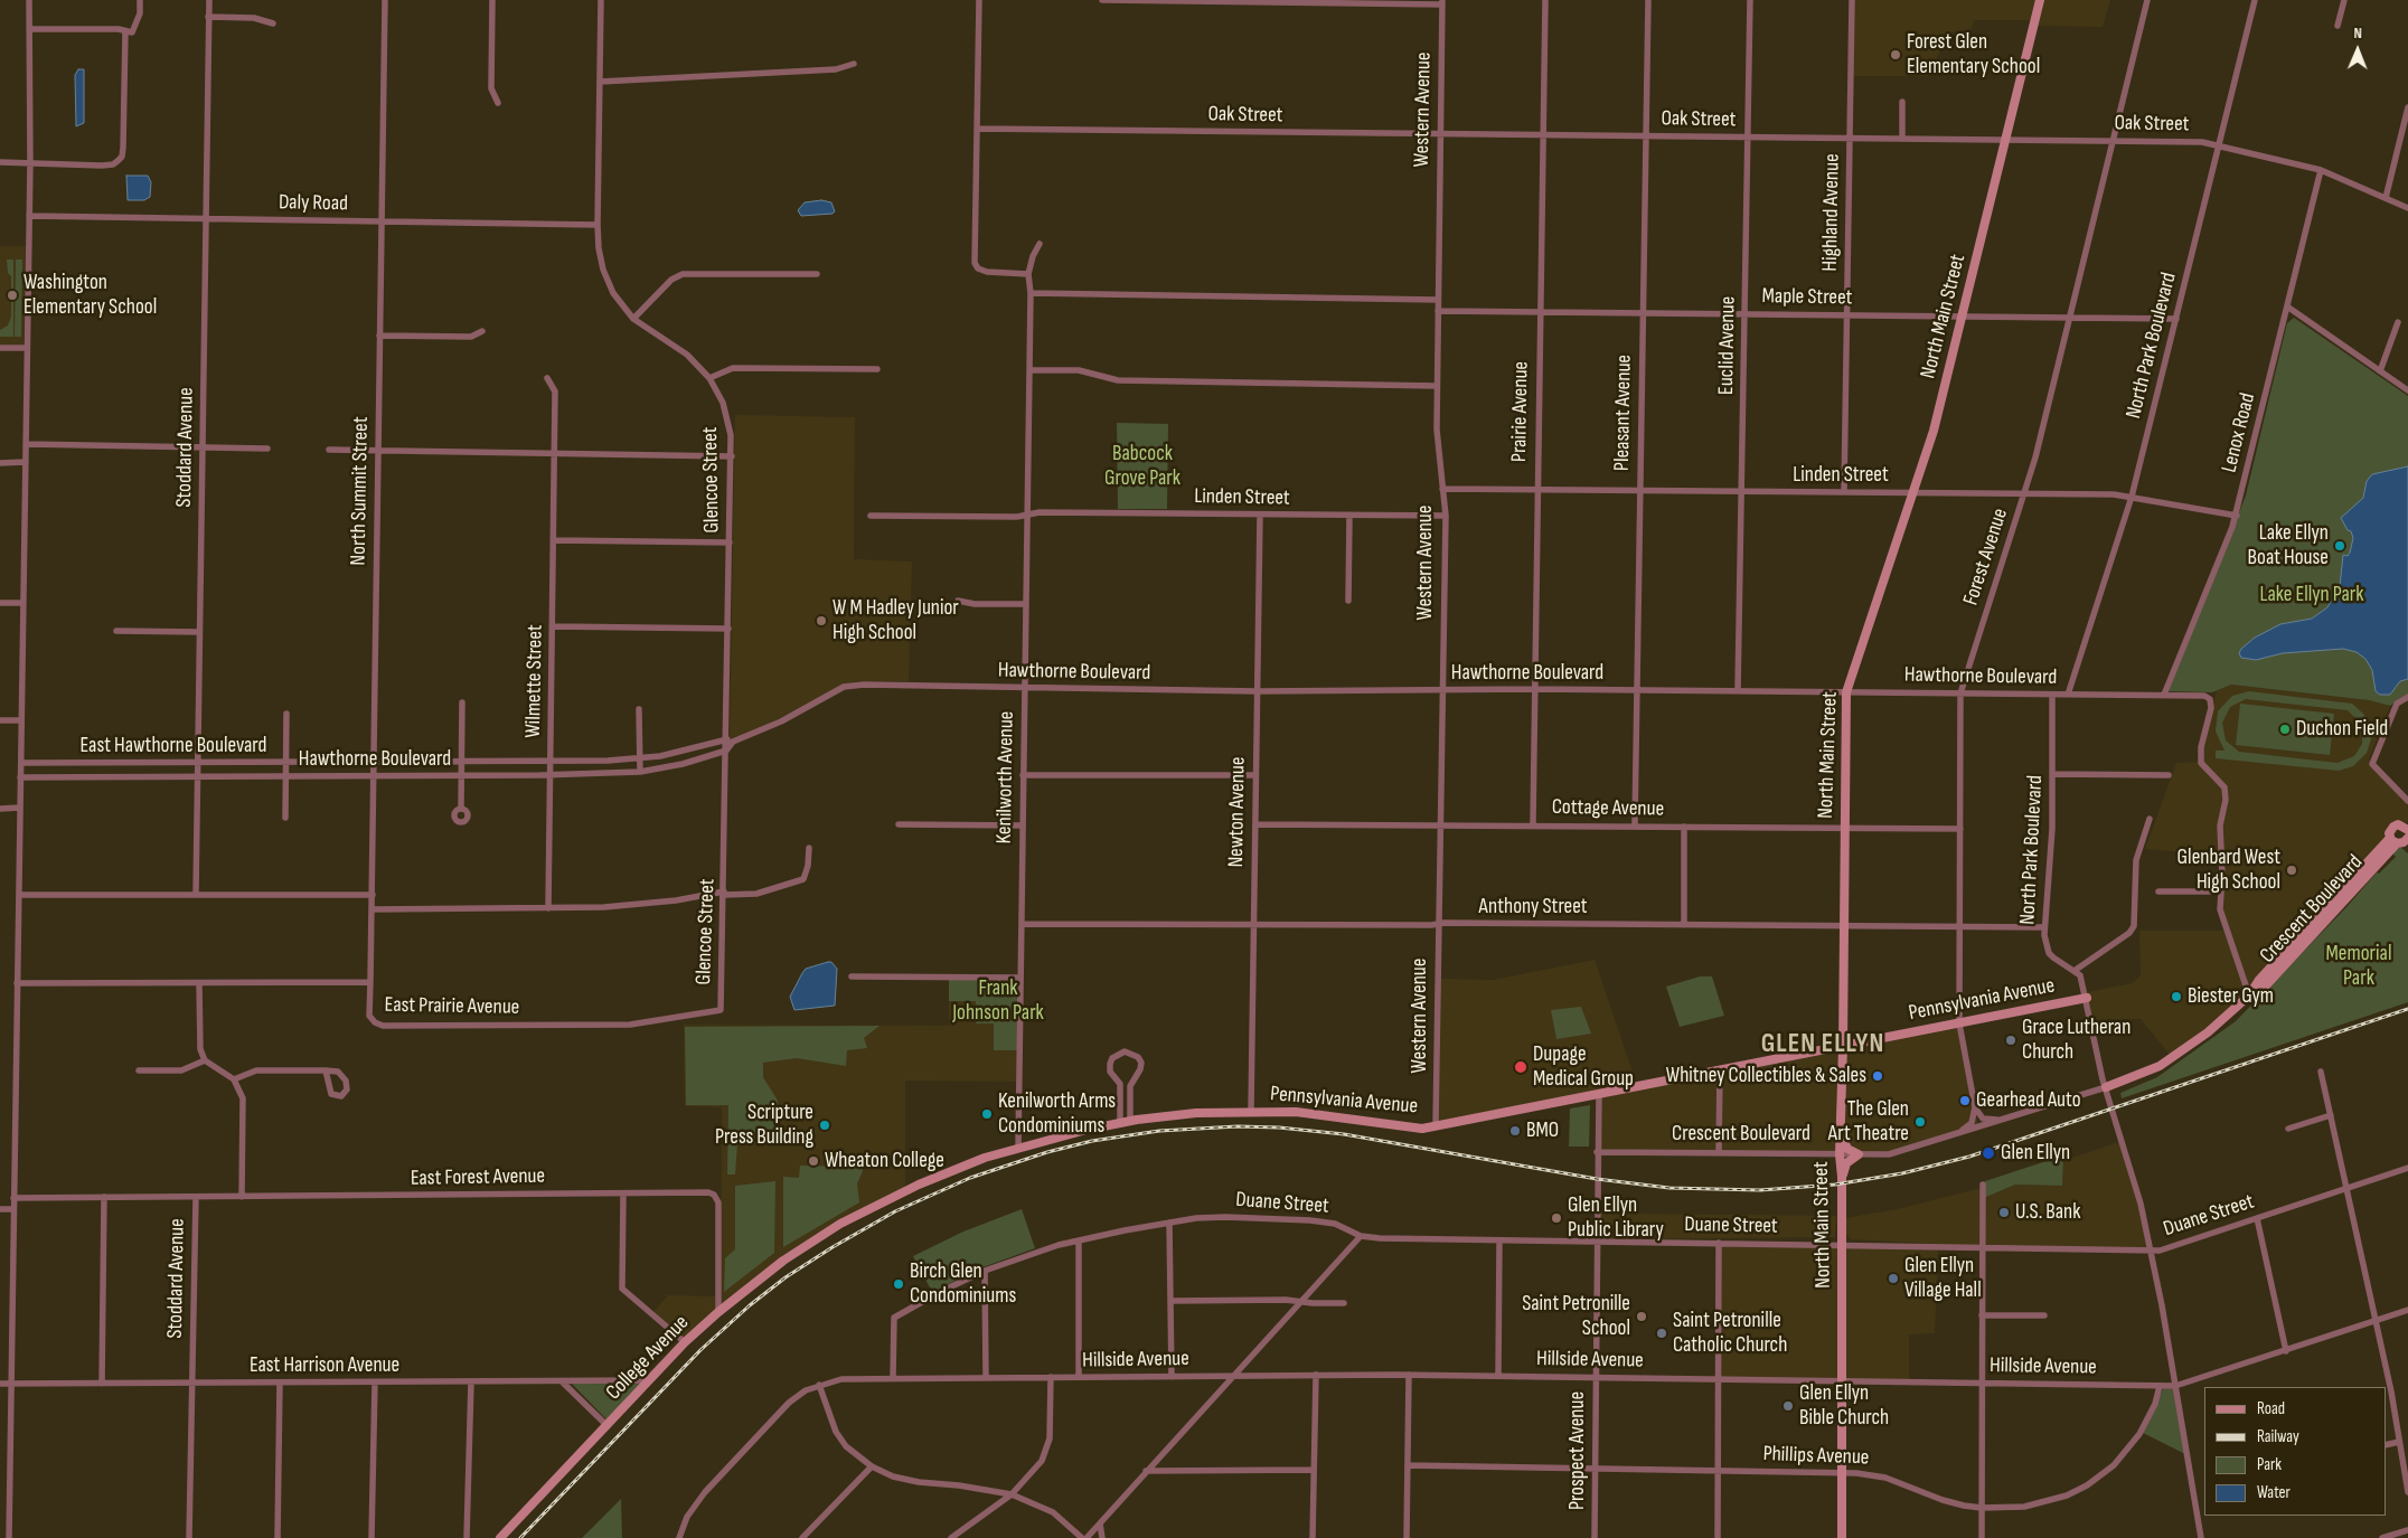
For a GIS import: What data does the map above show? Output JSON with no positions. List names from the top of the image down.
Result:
{
  "streets": {
    "street": [
      "Western Avenue",
      "Oak Street",
      "Daly Road",
      "Highland Avenue",
      "Maple Street",
      "North Main Street",
      "Euclid Avenue",
      "North Park Boulevard",
      "Prairie Avenue",
      "Pleasant Avenue",
      "Lenox Road",
      "Stoddard Avenue",
      "Linden Street",
      "Glencoe Street",
      "North Summit Street",
      "Forest Avenue",
      "Hawthorne Boulevard",
      "Wilmette Street",
      "East Hawthorne Boulevard",
      "Kenilworth Avenue",
      "Cottage Avenue",
      "Newton Avenue",
      "Anthony Street",
      "Crescent Boulevard",
      "Pennsylvania Avenue",
      "East Prairie Avenue",
      "East Forest Avenue",
      "Duane Street",
      "College Avenue",
      "Hillside Avenue",
      "East Harrison Avenue",
      "Prospect Avenue",
      "Phillips Avenue"
    ]
  },
  "crossings": [
    ["Western Avenue", "Oak Street"],
    ["Western Avenue", "Maple Street"],
    ["Western Avenue", "Linden Street"],
    ["Western Avenue", "Hawthorne Boulevard"],
    ["Western Avenue", "Cottage Avenue"],
    ["Western Avenue", "Anthony Street"],
    ["Western Avenue", "Pennsylvania Avenue"],
    ["Oak Street", "Highland Avenue"],
    ["Oak Street", "North Main Street"],
    ["Oak Street", "Euclid Avenue"],
    ["Oak Street", "North Park Boulevard"],
    ["Oak Street", "Prairie Avenue"],
    ["Oak Street", "Pleasant Avenue"],
    ["Oak Street", "Lenox Road"],
    ["Oak Street", "Forest Avenue"],
    ["Daly Road", "Stoddard Avenue"],
    ["Daly Road", "Glencoe Street"],
    ["Daly Road", "North Summit Street"],
    ["Highland Avenue", "Maple Street"],
    ["Highland Avenue", "Linden Street"],
    ["Maple Street", "North Main Street"],
    ["Maple Street", "Euclid Avenue"],
    ["Maple Street", "North Park Boulevard"],
    ["Maple Street", "Prairie Avenue"],
    ["Maple Street", "Pleasant Avenue"],
    ["Maple Street", "Forest Avenue"],
    ["North Main Street", "Linden Street"],
    ["North Main Street", "Hawthorne Boulevard"],
    ["North Main Street", "Cottage Avenue"],
    ["North Main Street", "Anthony Street"],
    ["North Main Street", "Crescent Boulevard"],
    ["North Main Street", "Pennsylvania Avenue"],
    ["North Main Street", "Duane Street"],
    ["North Main Street", "Hillside Avenue"],
    ["North Main Street", "Phillips Avenue"],
    ["Euclid Avenue", "Linden Street"],
    ["Euclid Avenue", "Hawthorne Boulevard"],
    ["North Park Boulevard", "Linden Street"],
    ["North Park Boulevard", "Hawthorne Boulevard"],
    ["North Park Boulevard", "Anthony Street"],
    ["Prairie Avenue", "Linden Street"],
    ["Prairie Avenue", "Hawthorne Boulevard"],
    ["Prairie Avenue", "Cottage Avenue"],
    ["Pleasant Avenue", "Linden Street"],
    ["Pleasant Avenue", "Hawthorne Boulevard"],
    ["Pleasant Avenue", "Cottage Avenue"],
    ["Lenox Road", "Linden Street"],
    ["Lenox Road", "Hawthorne Boulevard"],
    ["Stoddard Avenue", "Hawthorne Boulevard"],
    ["Stoddard Avenue", "East Hawthorne Boulevard"],
    ["Stoddard Avenue", "East Forest Avenue"],
    ["Stoddard Avenue", "East Harrison Avenue"],
    ["Linden Street", "Forest Avenue"],
    ["Linden Street", "Kenilworth Avenue"],
    ["Linden Street", "Newton Avenue"],
    ["Glencoe Street", "Hawthorne Boulevard"],
    ["Glencoe Street", "East Hawthorne Boulevard"],
    ["Glencoe Street", "East Prairie Avenue"],
    ["North Summit Street", "Hawthorne Boulevard"],
    ["North Summit Street", "East Hawthorne Boulevard"],
    ["North Summit Street", "East Prairie Avenue"],
    ["Forest Avenue", "Hawthorne Boulevard"],
    ["Forest Avenue", "Cottage Avenue"],
    ["Forest Avenue", "Anthony Street"],
    ["Forest Avenue", "Pennsylvania Avenue"],
    ["Hawthorne Boulevard", "Wilmette Street"],
    ["Hawthorne Boulevard", "Kenilworth Avenue"],
    ["Hawthorne Boulevard", "Newton Avenue"],
    ["Wilmette Street", "East Hawthorne Boulevard"],
    ["Kenilworth Avenue", "Anthony Street"],
    ["Kenilworth Avenue", "Pennsylvania Avenue"],
    ["Cottage Avenue", "Newton Avenue"],
    ["Newton Avenue", "Anthony Street"],
    ["Newton Avenue", "Pennsylvania Avenue"],
    ["Crescent Boulevard", "Prospect Avenue"],
    ["Pennsylvania Avenue", "College Avenue"],
    ["Pennsylvania Avenue", "Prospect Avenue"],
    ["East Forest Avenue", "College Avenue"],
    ["Duane Street", "Hillside Avenue"],
    ["Duane Street", "Prospect Avenue"],
    ["College Avenue", "East Harrison Avenue"],
    ["Hillside Avenue", "Prospect Avenue"],
    ["Hillside Avenue", "Phillips Avenue"],
    ["Prospect Avenue", "Phillips Avenue"]
  ],
  "districts": ["GLEN ELLYN"],
  "parks": [
    "Babcock Grove Park",
    "Lake Ellyn Park",
    "Memorial Park",
    "Frank Johnson Park"
  ],
  "places": [
    "Forest Glen Elementary School",
    "Washington Elementary School",
    "Lake Ellyn Boat House",
    "W M Hadley Junior High School",
    "Duchon Field",
    "Glenbard West High School",
    "Biester Gym",
    "Grace Lutheran Church",
    "Dupage Medical Group",
    "Whitney Collectibles & Sales",
    "Gearhead Auto",
    "Kenilworth Arms Condominiums",
    "The Glen Art Theatre",
    "Scripture Press Building",
    "BMO",
    "Glen Ellyn",
    "Wheaton College",
    "U.S. Bank",
    "Glen Ellyn Public Library",
    "Glen Ellyn Village Hall",
    "Birch Glen Condominiums",
    "Saint Petronille School",
    "Saint Petronille Catholic Church",
    "Glen Ellyn Bible Church"
  ],
  "legend": [
    "Road",
    "Railway",
    "Park",
    "Water"
  ],
  "north": "top"
}
